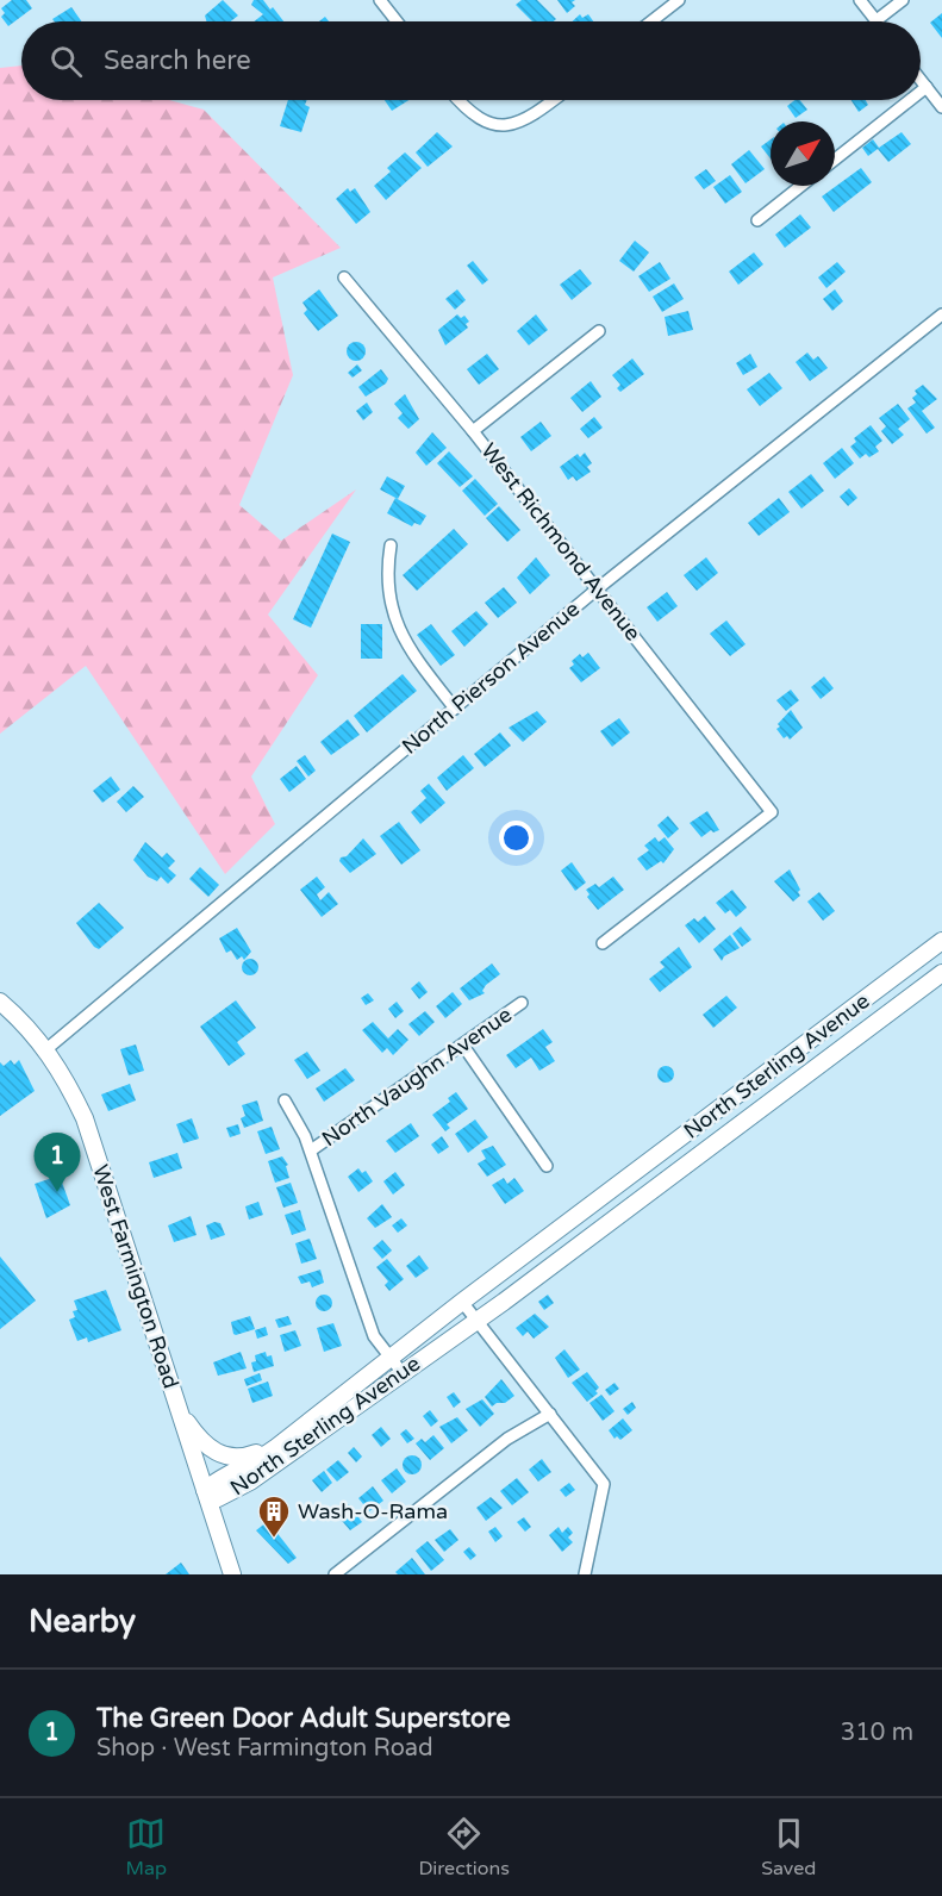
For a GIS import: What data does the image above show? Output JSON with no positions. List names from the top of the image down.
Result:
{
  "streets": {
    "main road": ["North Sterling Avenue", "West Farmington Road"],
    "street": ["West Richmond Avenue", "North Pierson Avenue", "North Vaughn Avenue"]
  },
  "crossings": [
    ["West Richmond Avenue", "North Pierson Avenue"],
    ["North Pierson Avenue", "West Farmington Road"],
    ["North Sterling Avenue", "West Farmington Road"]
  ],
  "places": {
    "building": ["Wash-O-Rama"]
  },
  "north": "top right",
  "page": {
    "search": "Search here",
    "pins": "1",
    "heading": "Nearby",
    "list": [
      {
        "mark": "1",
        "name": "The Green Door Adult Superstore",
        "note": "Shop · West Farmington Road",
        "value": "310 m"
      }
    ],
    "nav": ["Map", "Directions", "Saved"]
  }
}
